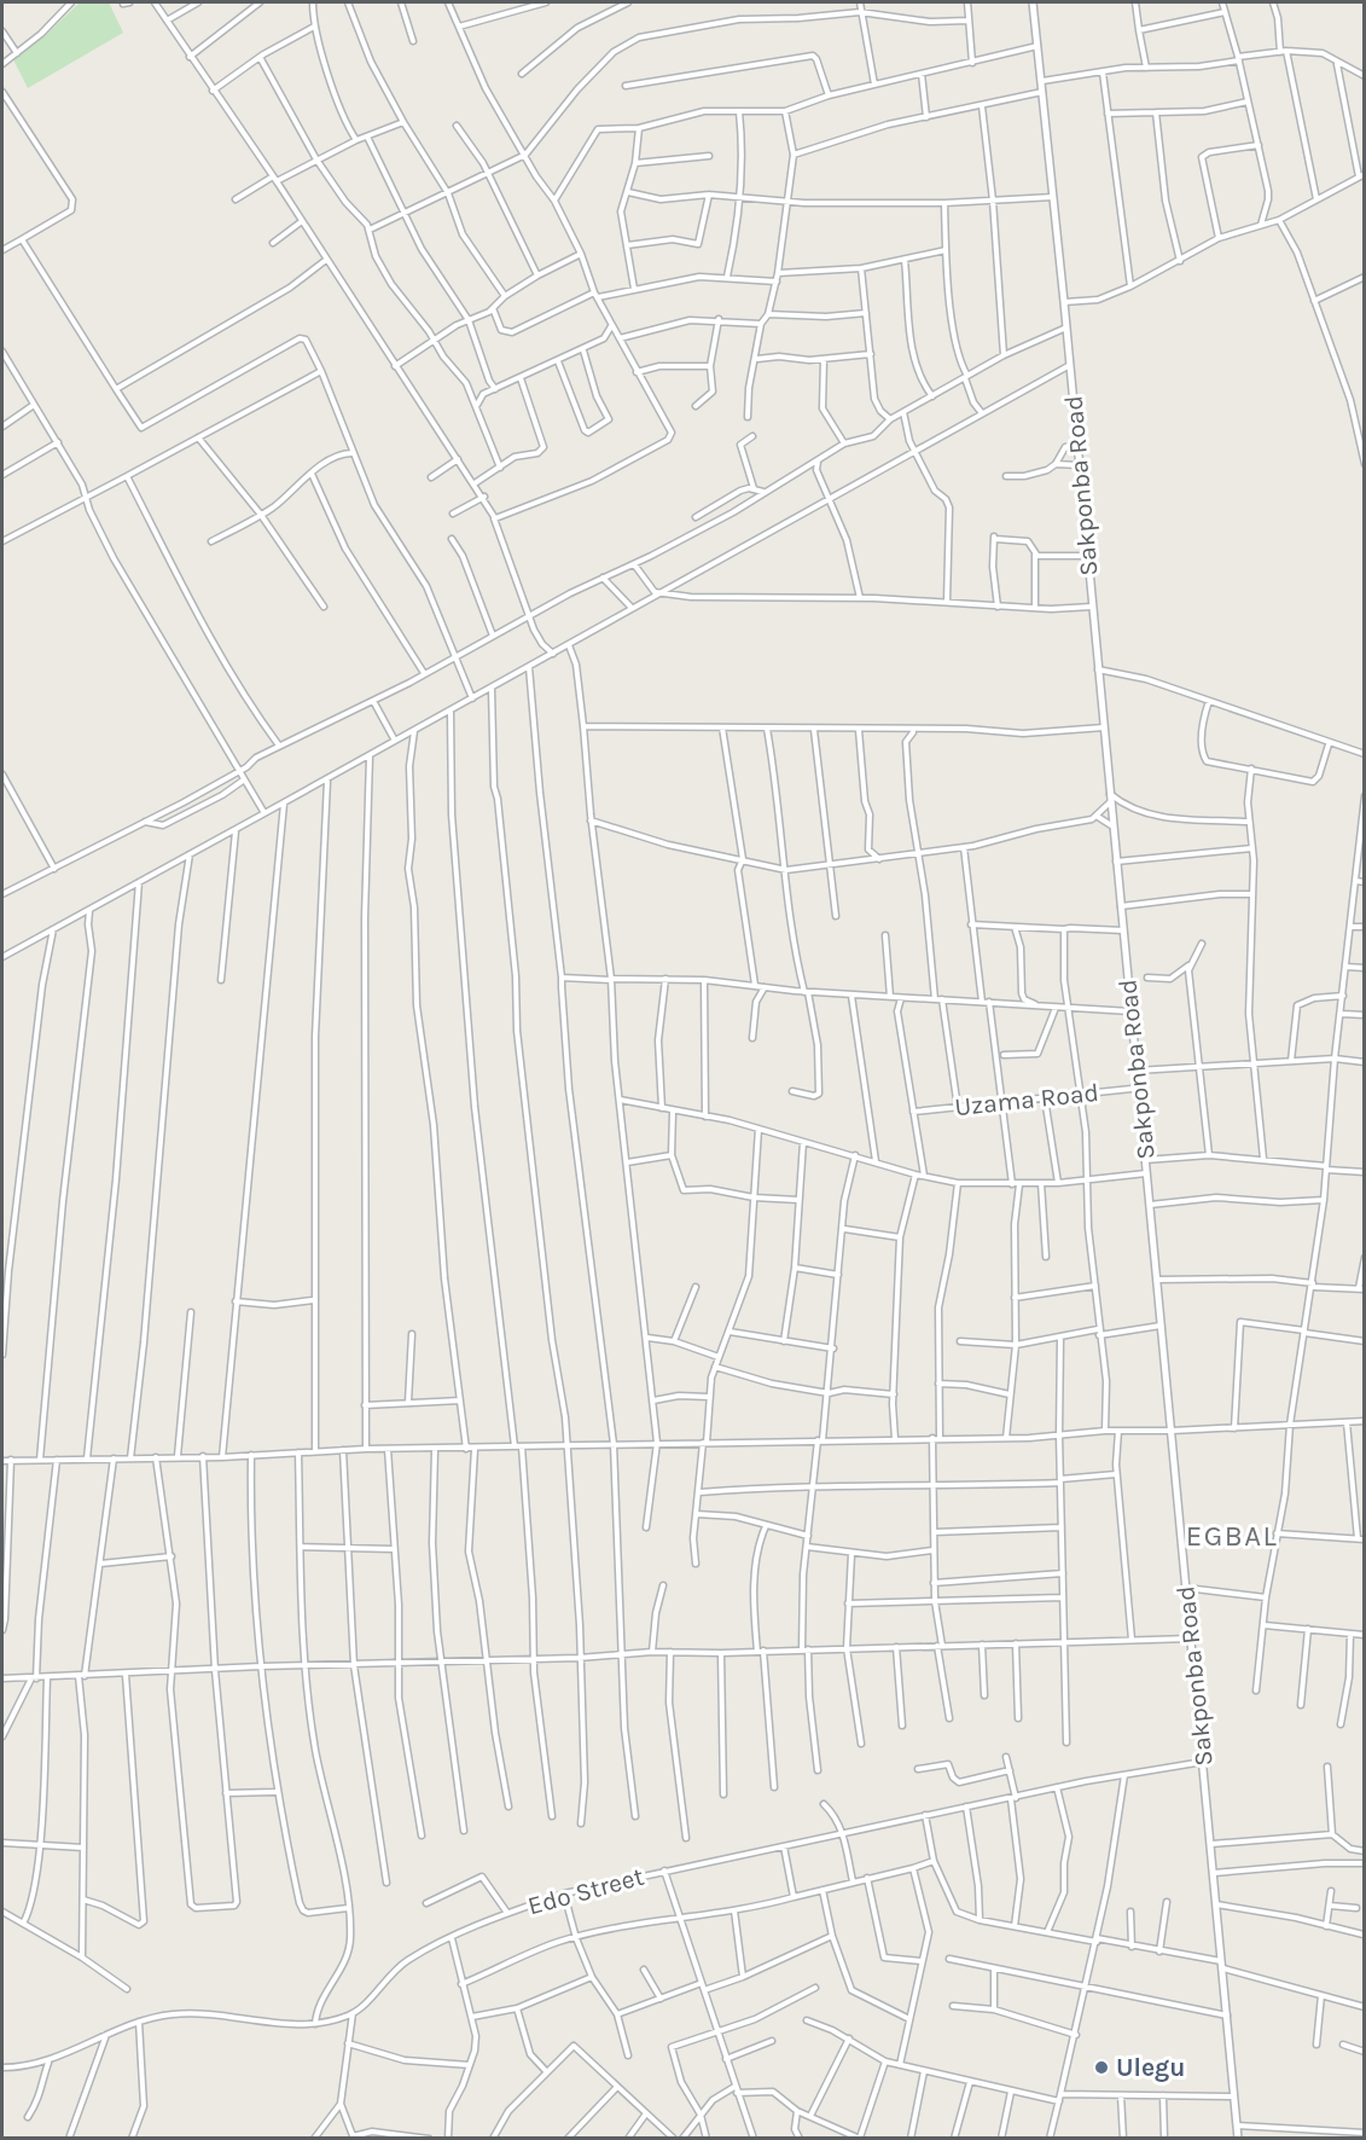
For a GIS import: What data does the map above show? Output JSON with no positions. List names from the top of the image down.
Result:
{
  "streets": {
    "main road": ["Sakponba Road"],
    "street": ["Uzama Road", "Edo Street"]
  },
  "crossings": [
    ["Sakponba Road", "Uzama Road"],
    ["Sakponba Road", "Edo Street"]
  ],
  "districts": ["EGBAL"],
  "places": ["Ulegu"]
}
